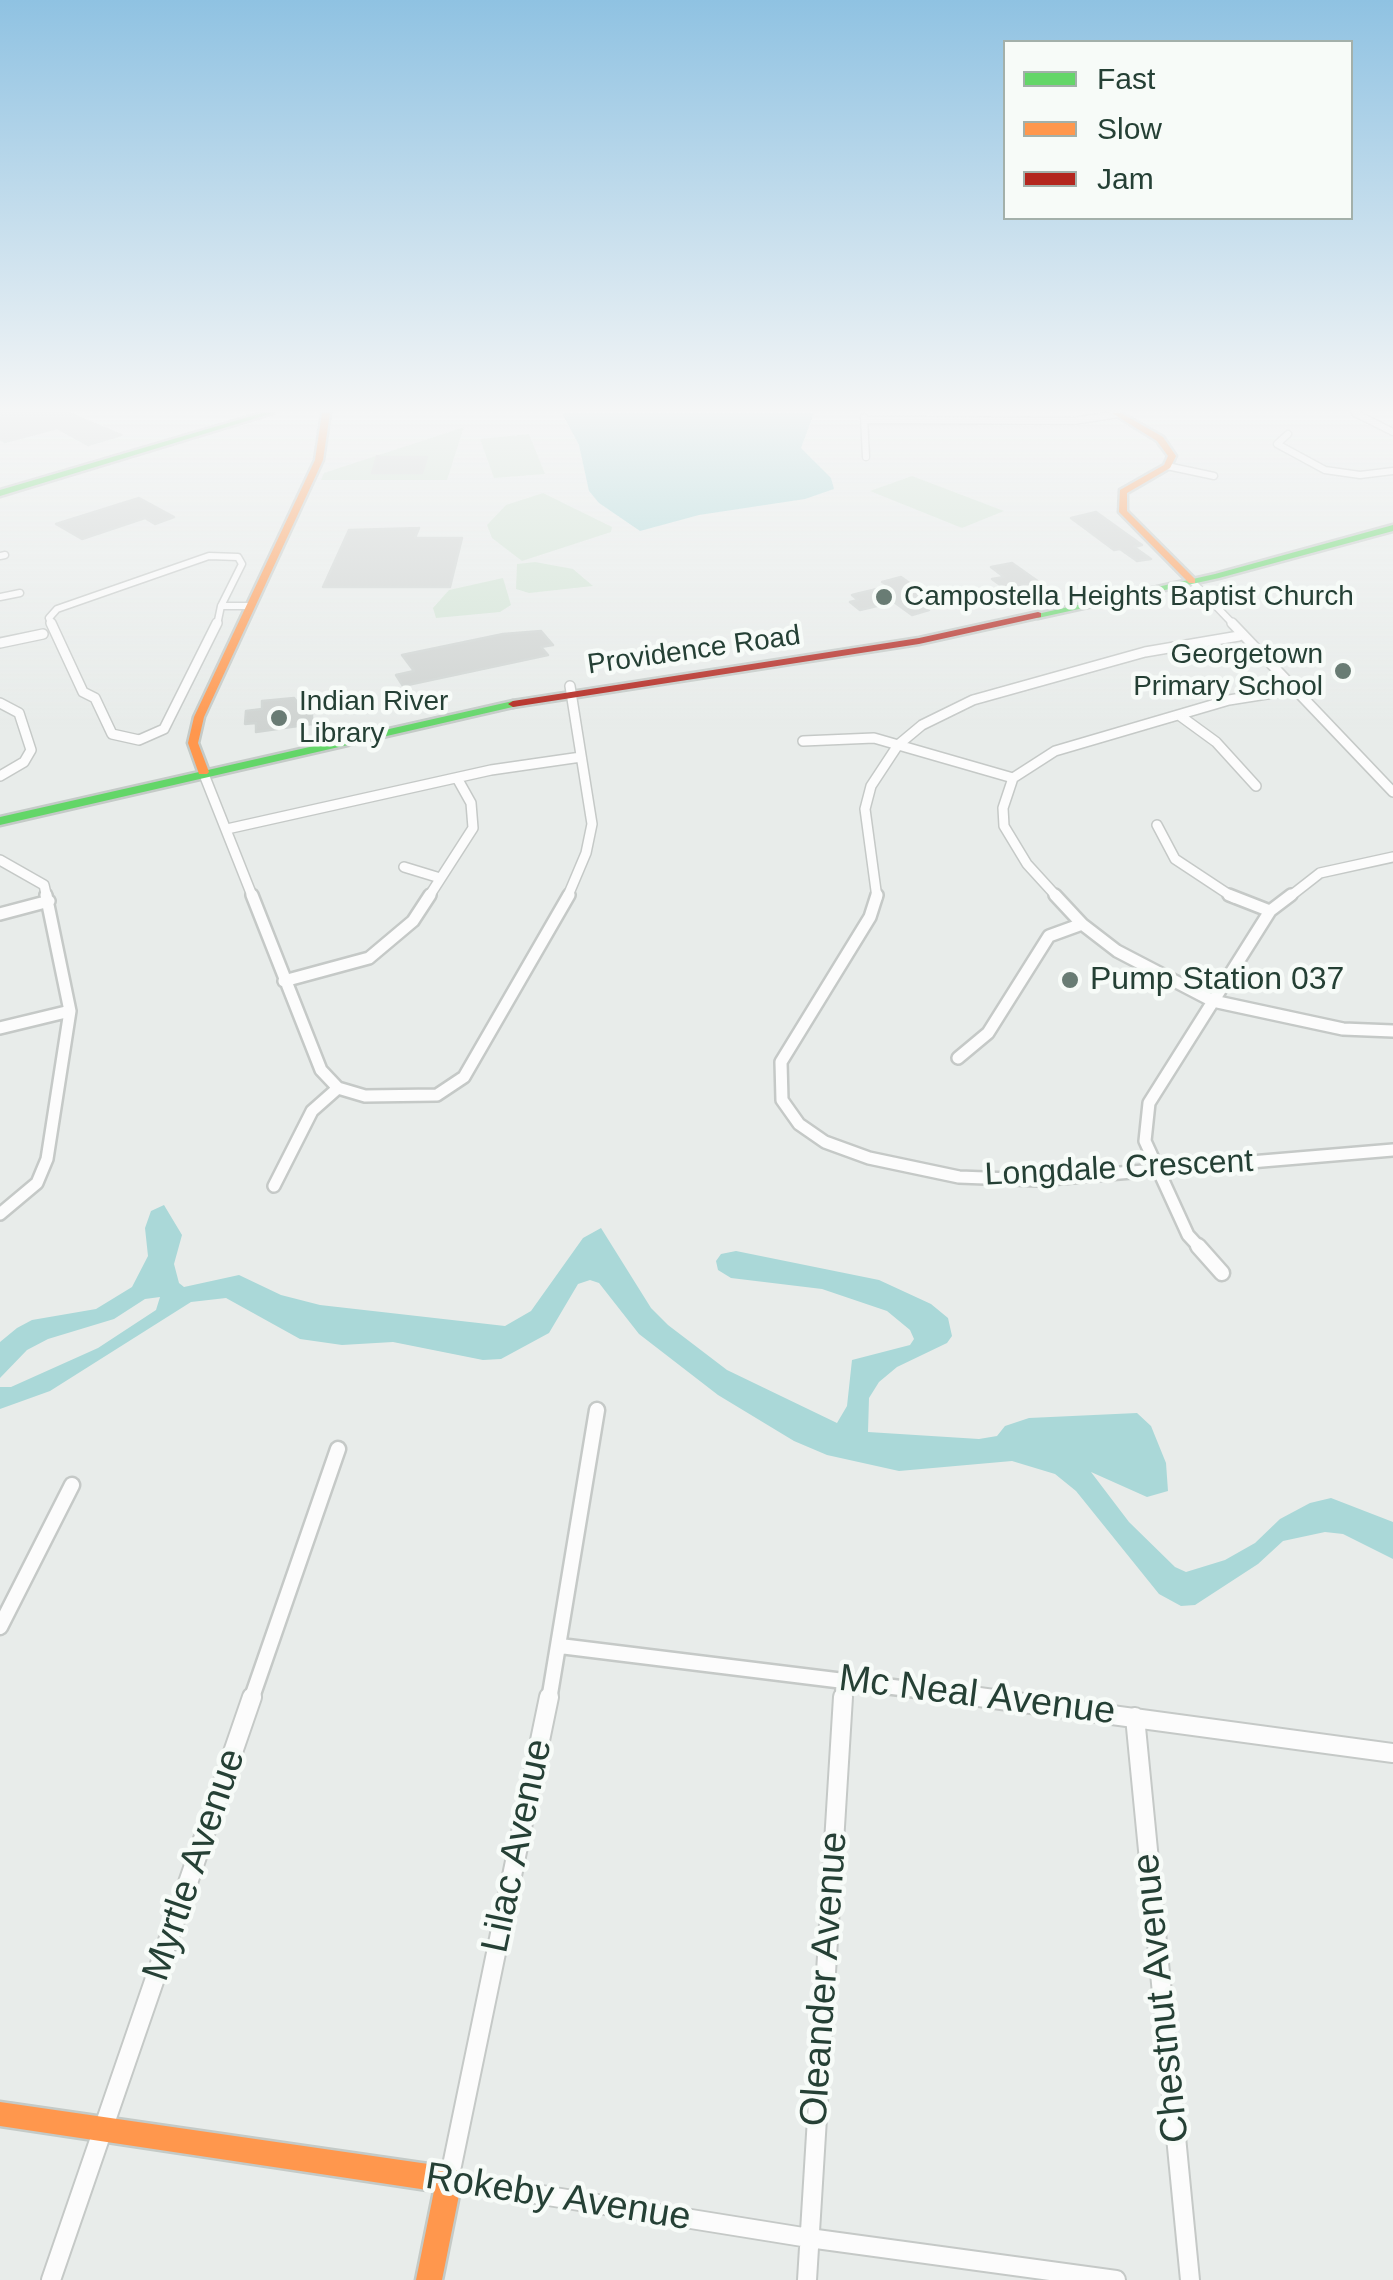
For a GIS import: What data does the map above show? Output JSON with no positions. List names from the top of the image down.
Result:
{
  "streets": {
    "main road": ["Providence Road", "Lilac Avenue", "Rokeby Avenue"],
    "street": [
      "Longdale Crescent",
      "Mc Neal Avenue",
      "Myrtle Avenue",
      "Oleander Avenue",
      "Chestnut Avenue"
    ]
  },
  "crossings": [
    ["Mc Neal Avenue", "Lilac Avenue"],
    ["Mc Neal Avenue", "Oleander Avenue"],
    ["Mc Neal Avenue", "Chestnut Avenue"],
    ["Lilac Avenue", "Rokeby Avenue"],
    ["Myrtle Avenue", "Rokeby Avenue"],
    ["Oleander Avenue", "Rokeby Avenue"]
  ],
  "places": [
    "Campostella Heights Baptist Church",
    "Georgetown Primary School",
    "Indian River Library",
    "Pump Station 037"
  ],
  "legend": ["Fast", "Slow", "Jam"]
}
